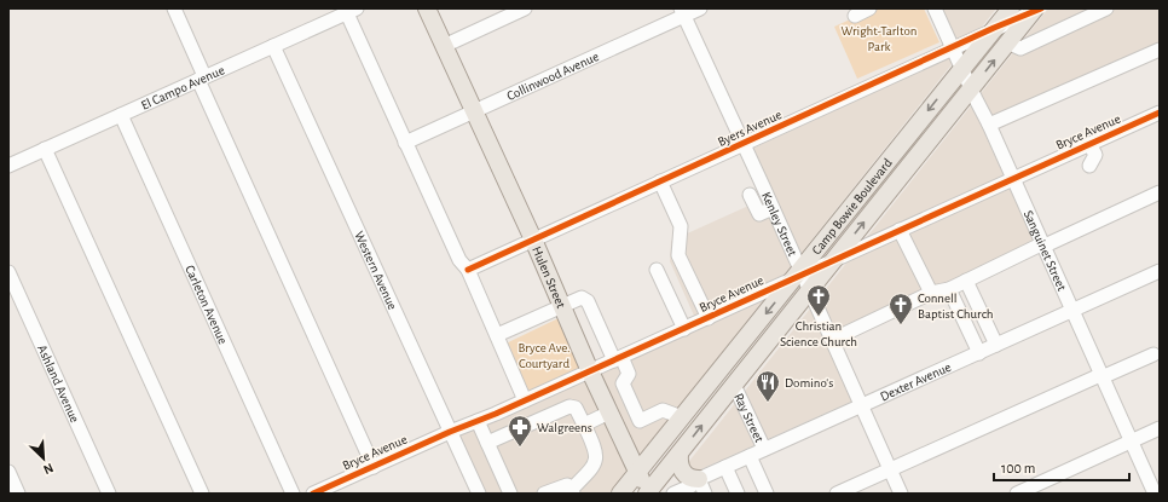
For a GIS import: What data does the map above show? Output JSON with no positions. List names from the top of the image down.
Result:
{
  "streets": {
    "main road": ["Camp Bowie Boulevard", "Hulen Street"],
    "street": [
      "Collinwood Avenue",
      "El Campo Avenue",
      "Byers Avenue",
      "Bryce Avenue",
      "Kenley Street",
      "Sanguinet Street",
      "Western Avenue",
      "Carleton Avenue",
      "Dexter Avenue",
      "Ashland Avenue",
      "Ray Street"
    ]
  },
  "crossings": [
    ["Collinwood Avenue", "Kenley Street"],
    ["Collinwood Avenue", "Hulen Street"],
    ["El Campo Avenue", "Western Avenue"],
    ["El Campo Avenue", "Carleton Avenue"],
    ["Byers Avenue", "Camp Bowie Boulevard"],
    ["Byers Avenue", "Kenley Street"],
    ["Byers Avenue", "Sanguinet Street"],
    ["Byers Avenue", "Hulen Street"],
    ["Bryce Avenue", "Camp Bowie Boulevard"],
    ["Bryce Avenue", "Kenley Street"],
    ["Bryce Avenue", "Sanguinet Street"],
    ["Bryce Avenue", "Western Avenue"],
    ["Bryce Avenue", "Hulen Street"],
    ["Camp Bowie Boulevard", "Kenley Street"],
    ["Camp Bowie Boulevard", "Sanguinet Street"],
    ["Camp Bowie Boulevard", "Hulen Street"],
    ["Camp Bowie Boulevard", "Ray Street"],
    ["Kenley Street", "Dexter Avenue"],
    ["Sanguinet Street", "Dexter Avenue"],
    ["Dexter Avenue", "Ray Street"]
  ],
  "parks": ["Wright-Tarlton Park", "Bryce Ave. Courtyard"],
  "places": {
    "church": ["Christian Science Church", "Connell Baptist Church"],
    "restaurant": ["Domino's"],
    "pharmacy": ["Walgreens"]
  },
  "scale_bar": "100 m",
  "north": "bottom right"
}
